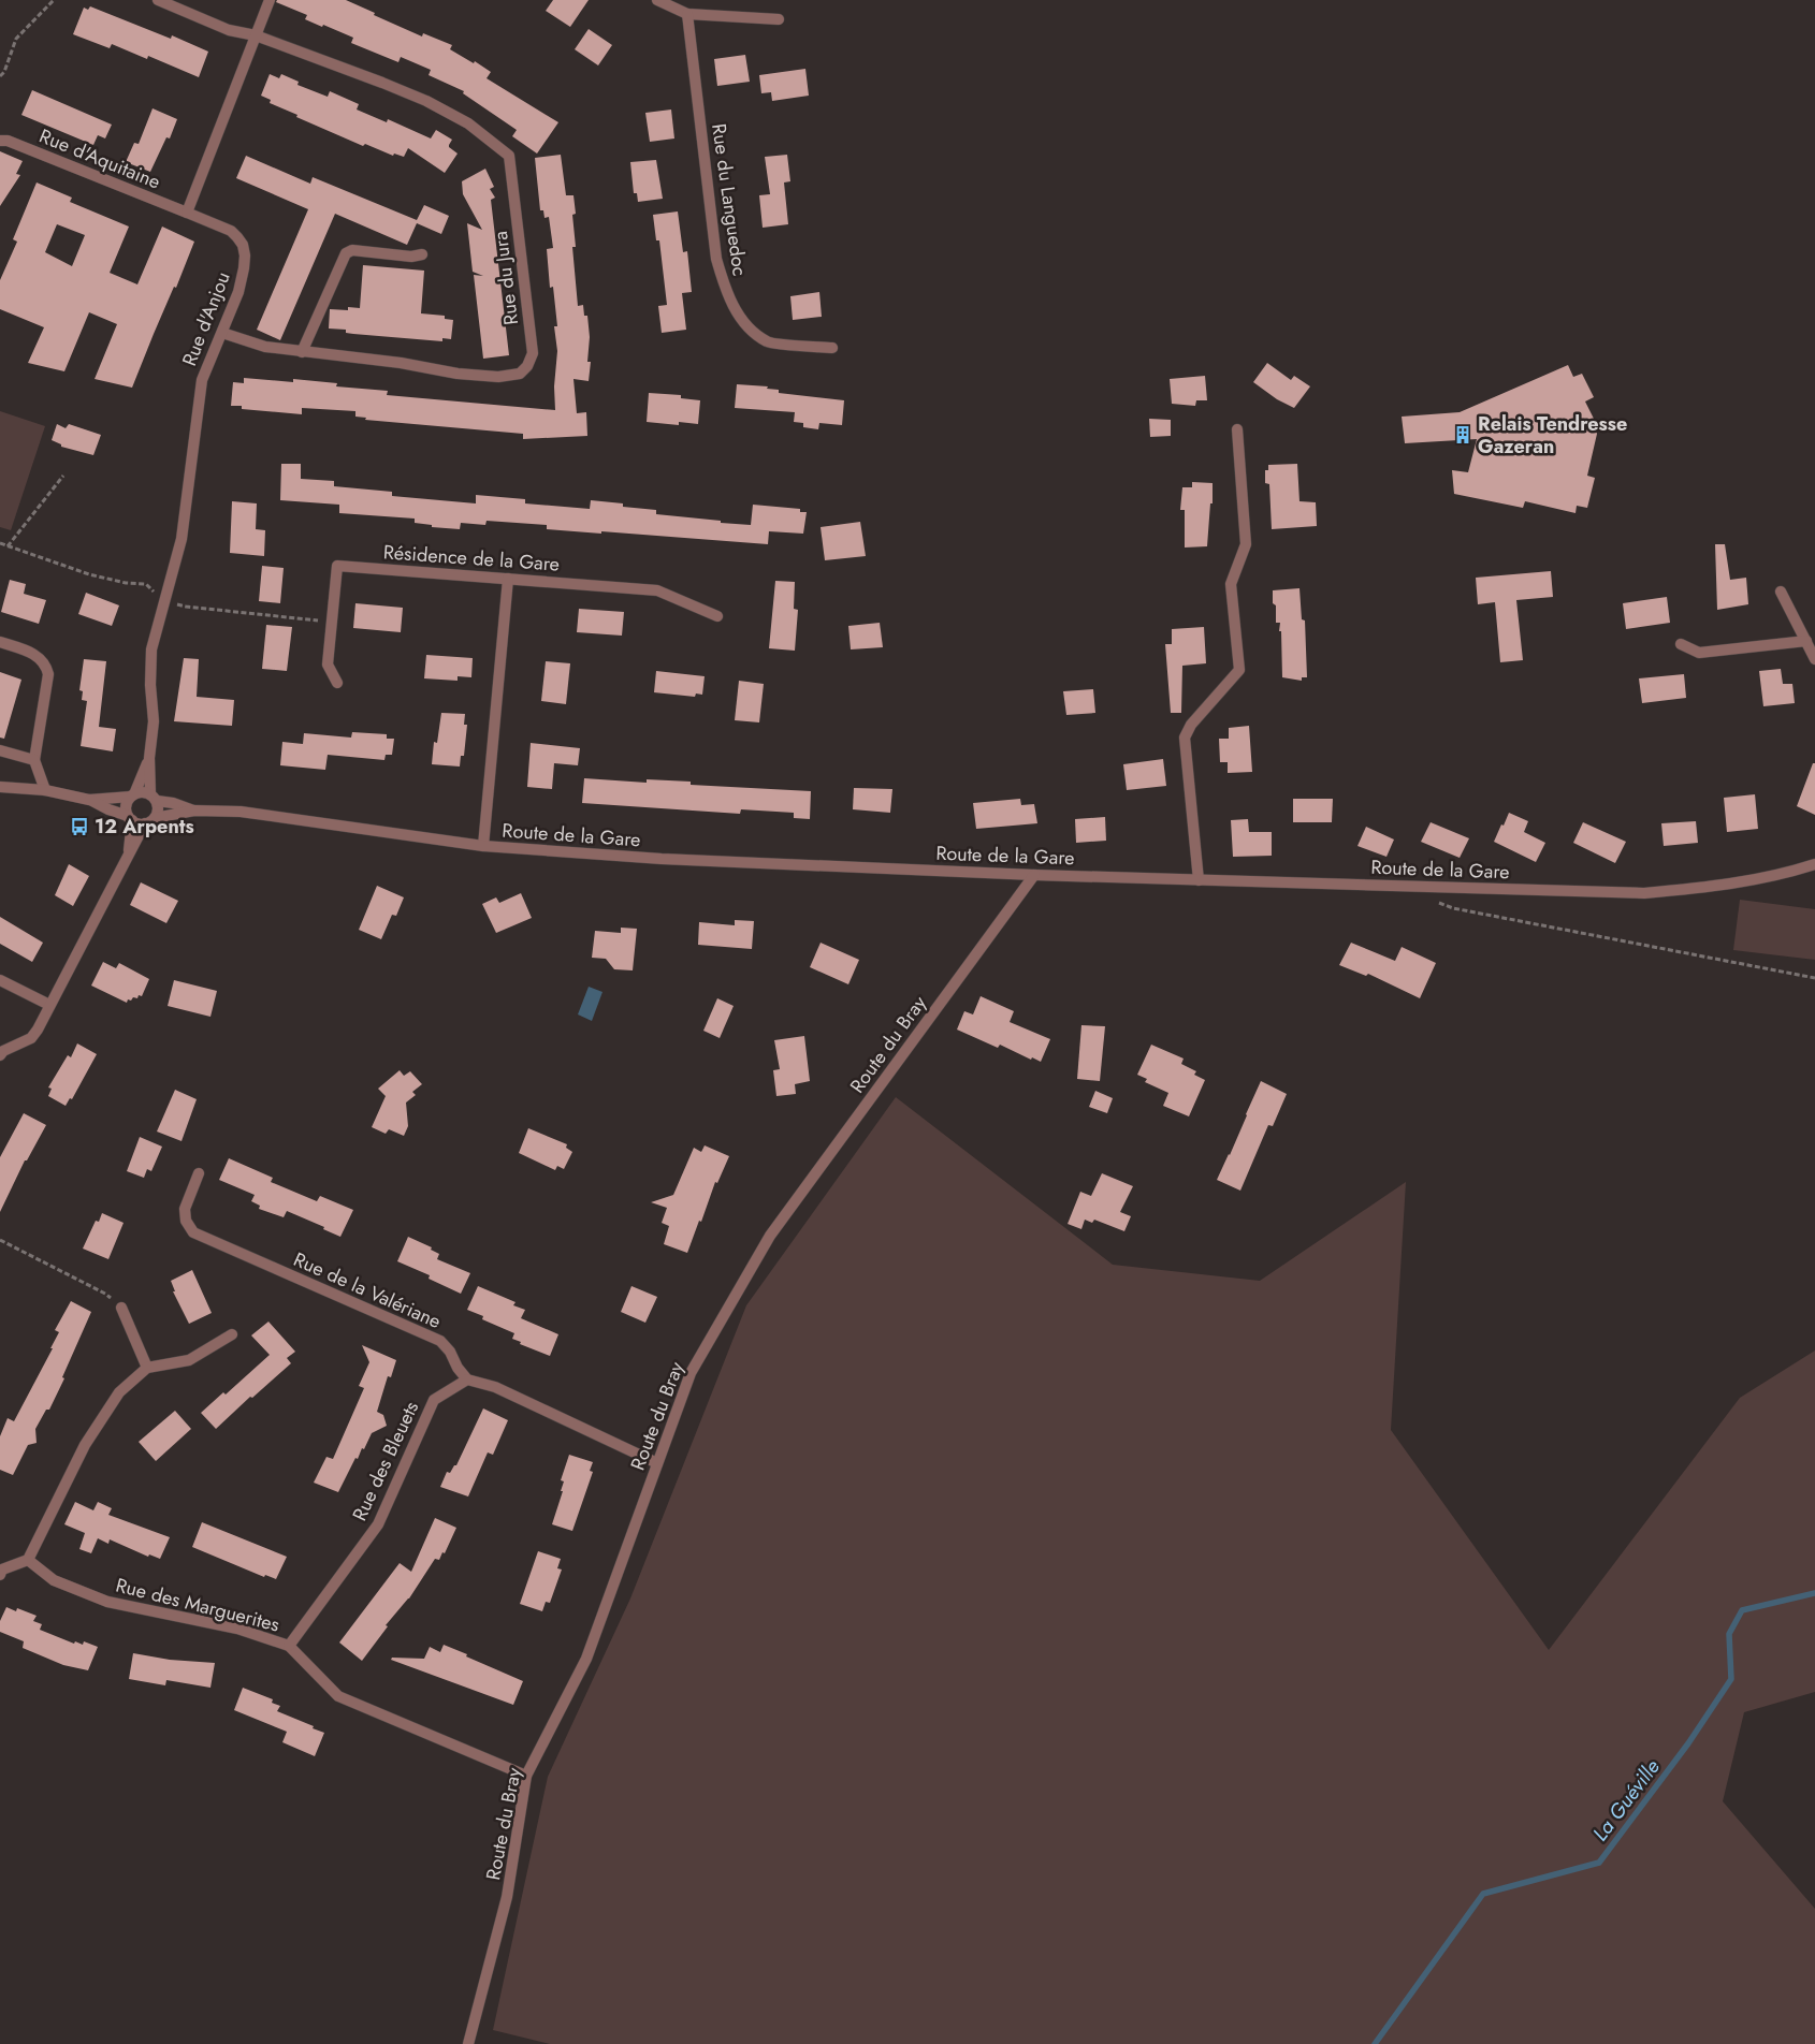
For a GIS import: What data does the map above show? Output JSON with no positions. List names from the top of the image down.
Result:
{
  "streets": {
    "street": [
      "Rue d'Aquitaine",
      "Rue du Languedoc",
      "Rue du Jura",
      "Rue d'Anjou",
      "Résidence de la Gare",
      "Route de la Gare",
      "Route du Bray",
      "Rue de la Valériane",
      "Rue des Bleuets",
      "Rue des Marguerites"
    ]
  },
  "crossings": [
    ["Rue d'Aquitaine", "Rue d'Anjou"],
    ["Rue du Jura", "Rue d'Anjou"],
    ["Route de la Gare", "Route du Bray"],
    ["Route du Bray", "Rue des Marguerites"],
    ["Rue de la Valériane", "Rue des Bleuets"],
    ["Rue des Bleuets", "Rue des Marguerites"]
  ],
  "water": ["La Guéville"],
  "places": {
    "building": ["Relais Tendresse Gazeran"],
    "bus stop": ["12 Arpents"]
  }
}
